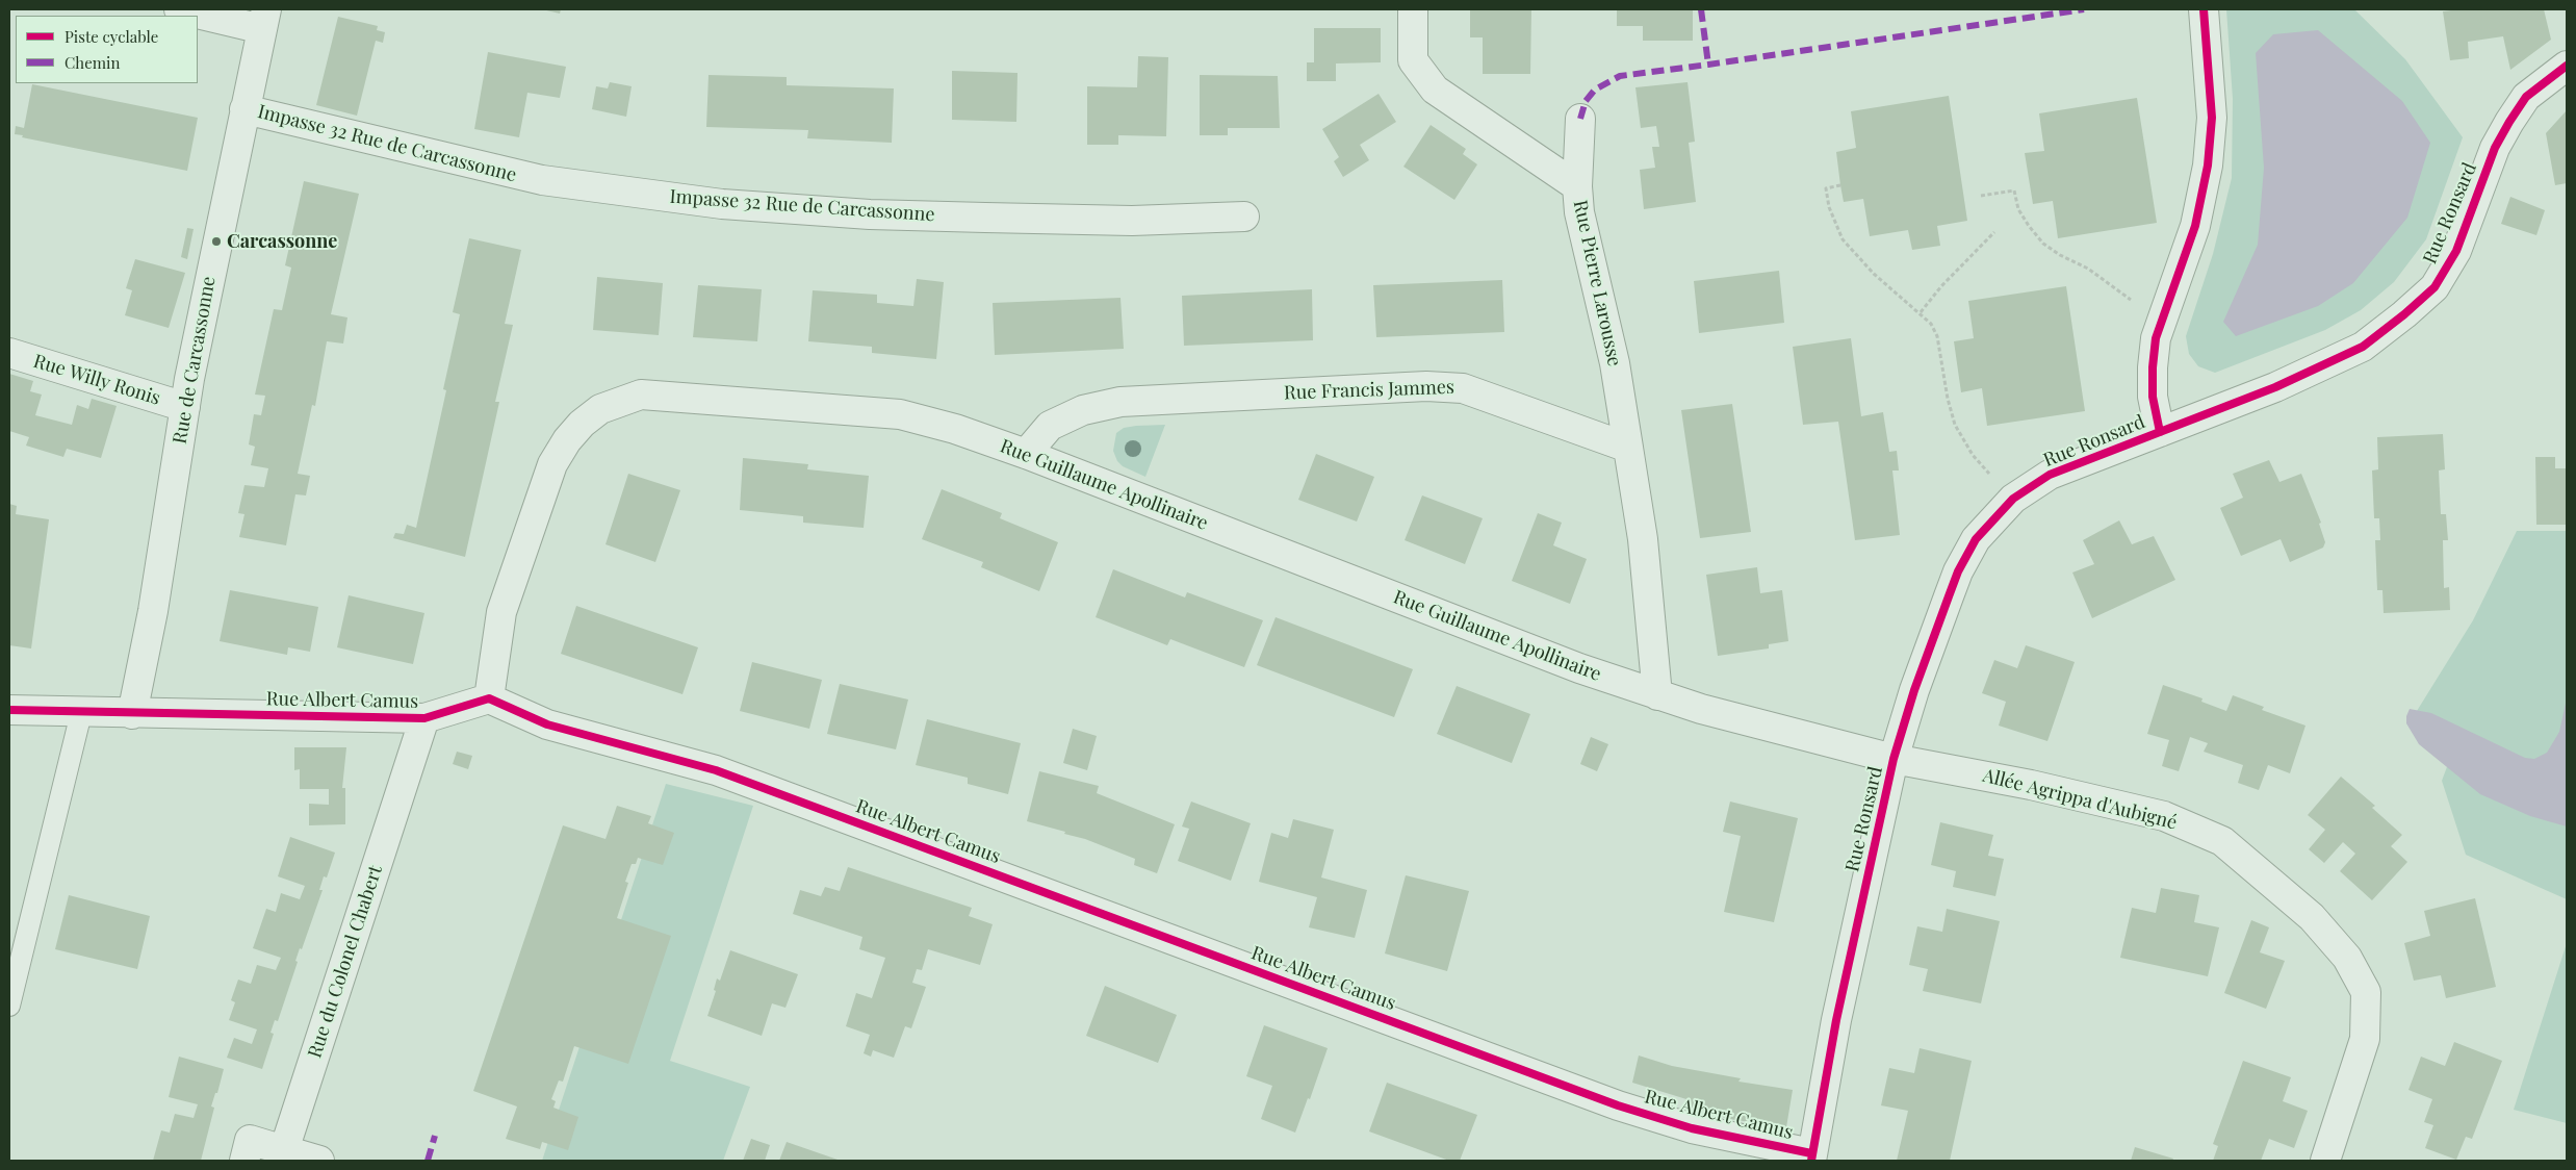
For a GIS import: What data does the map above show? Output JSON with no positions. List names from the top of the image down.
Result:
{
  "streets": {
    "street": [
      "Impasse 32 Rue de Carcassonne",
      "Rue Ronsard",
      "Rue Pierre Larousse",
      "Rue de Carcassonne",
      "Rue Willy Ronis",
      "Rue Francis Jammes",
      "Rue Guillaume Apollinaire",
      "Rue Albert Camus",
      "Allée Agrippa d'Aubigné",
      "Rue du Colonel Chabert"
    ]
  },
  "crossings": [
    ["Impasse 32 Rue de Carcassonne", "Rue de Carcassonne"],
    ["Rue Ronsard", "Rue Guillaume Apollinaire"],
    ["Rue Ronsard", "Rue Albert Camus"],
    ["Rue Ronsard", "Allée Agrippa d'Aubigné"],
    ["Rue Pierre Larousse", "Rue Francis Jammes"],
    ["Rue de Carcassonne", "Rue Willy Ronis"],
    ["Rue de Carcassonne", "Rue Albert Camus"],
    ["Rue Francis Jammes", "Rue Guillaume Apollinaire"],
    ["Rue Guillaume Apollinaire", "Rue Albert Camus"],
    ["Rue Guillaume Apollinaire", "Allée Agrippa d'Aubigné"],
    ["Rue Albert Camus", "Rue du Colonel Chabert"]
  ],
  "places": ["Carcassonne"],
  "legend": ["Piste cyclable", "Chemin"]
}
